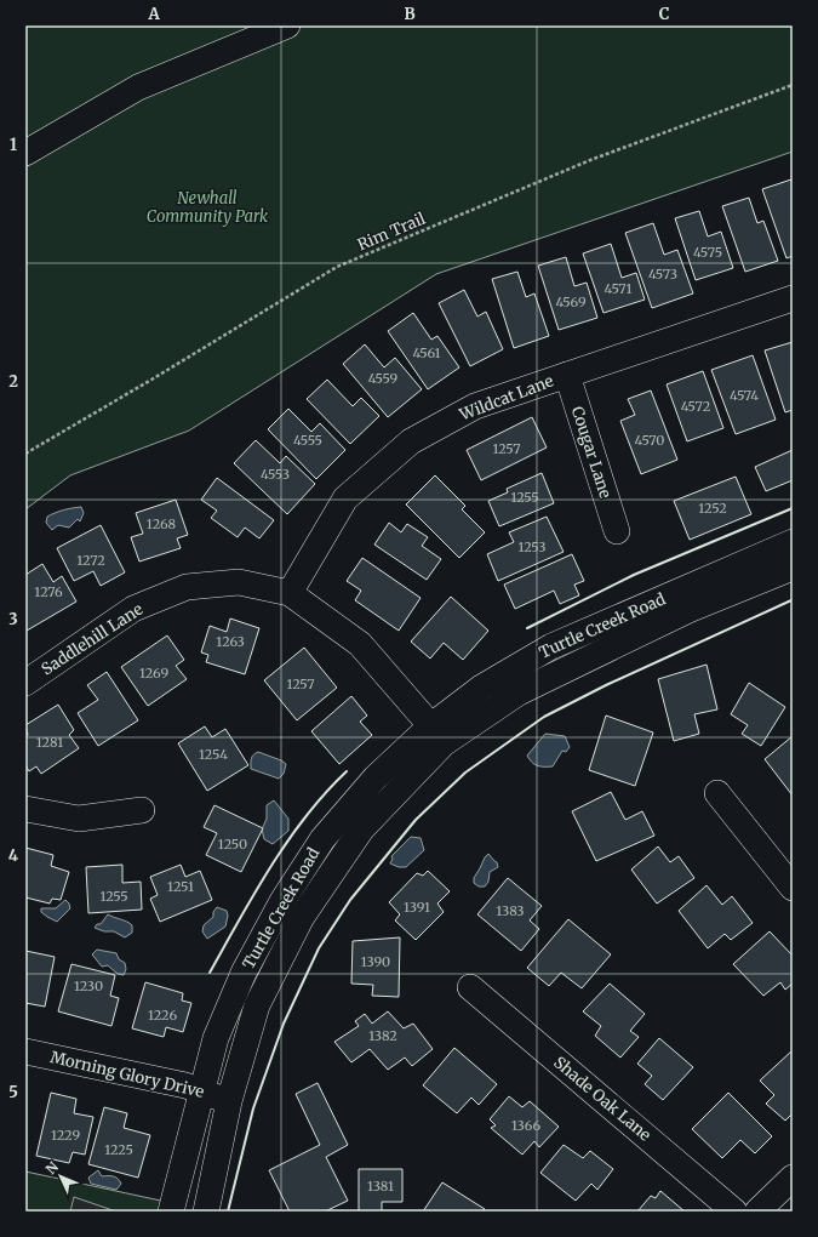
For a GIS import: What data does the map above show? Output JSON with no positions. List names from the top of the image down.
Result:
{
  "streets": {
    "street": [
      "Wildcat Lane",
      "Cougar Lane",
      "Turtle Creek Road",
      "Saddlehill Lane",
      "Morning Glory Drive",
      "Shade Oak Lane"
    ],
    "path": ["Rim Trail"]
  },
  "crossings": [
    ["Wildcat Lane", "Cougar Lane"],
    ["Wildcat Lane", "Saddlehill Lane"],
    ["Turtle Creek Road", "Saddlehill Lane"],
    ["Turtle Creek Road", "Morning Glory Drive"]
  ],
  "parks": ["Newhall Community Park"],
  "house_numbers": [
    "4575",
    "4573",
    "4571",
    "4569",
    "4561",
    "4559",
    "4574",
    "4572",
    "4555",
    "4570",
    "1257",
    "4553",
    "1255",
    "1252",
    "1268",
    "1253",
    "1272",
    "1276",
    "1263",
    "1269",
    "1257",
    "1281",
    "1254",
    "1250",
    "1251",
    "1255",
    "1391",
    "1383",
    "1390",
    "1230",
    "1226",
    "1382",
    "1366",
    "1229",
    "1225",
    "1381"
  ],
  "north": "top left",
  "grid": {
    "columns": ["A", "B", "C"],
    "rows": [
      "1",
      "2",
      "3",
      "4",
      "5"
    ]
  }
}
